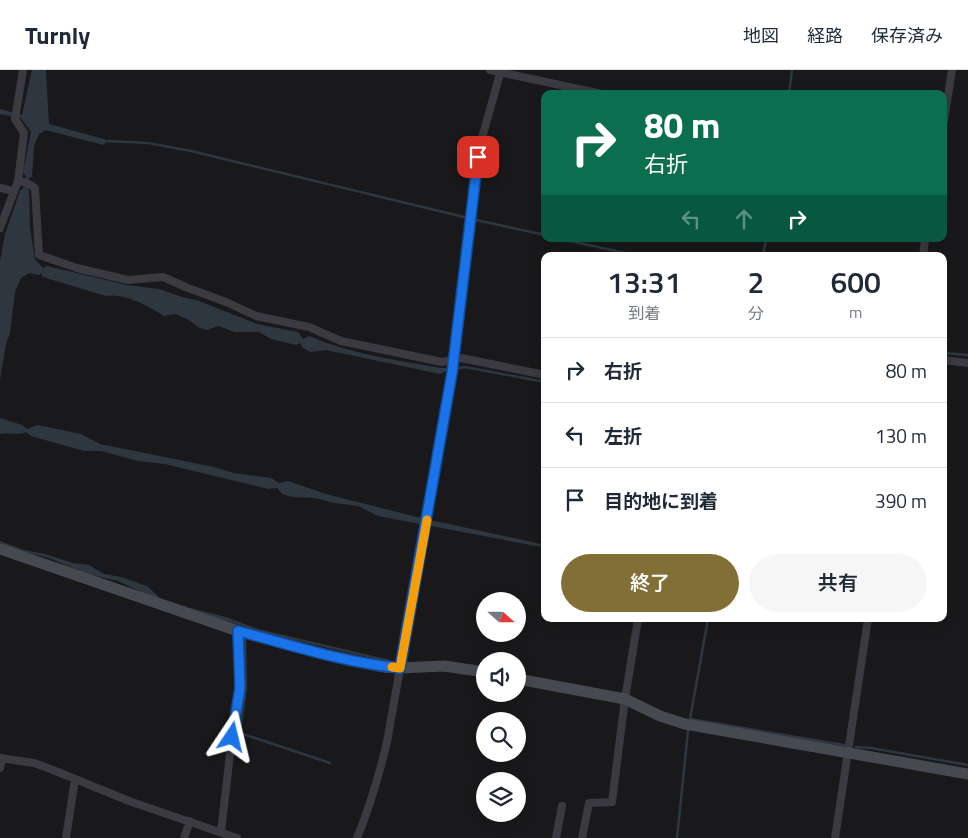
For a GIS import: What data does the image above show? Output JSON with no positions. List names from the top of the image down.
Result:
{
  "north": "right",
  "page": {
    "header": "Turnly",
    "nav": ["地図", "経路", "保存済み"],
    "turn": ["80 m", "右折"],
    "eta": [
      "13:31",
      "到着",
      "2",
      "分",
      "600",
      "m"
    ],
    "list": [
      {
        "name": "右折",
        "value": "80 m"
      },
      {
        "name": "左折",
        "value": "130 m"
      },
      {
        "name": "目的地に到着",
        "value": "390 m"
      }
    ],
    "buttons": ["終了", "共有"]
  }
}
